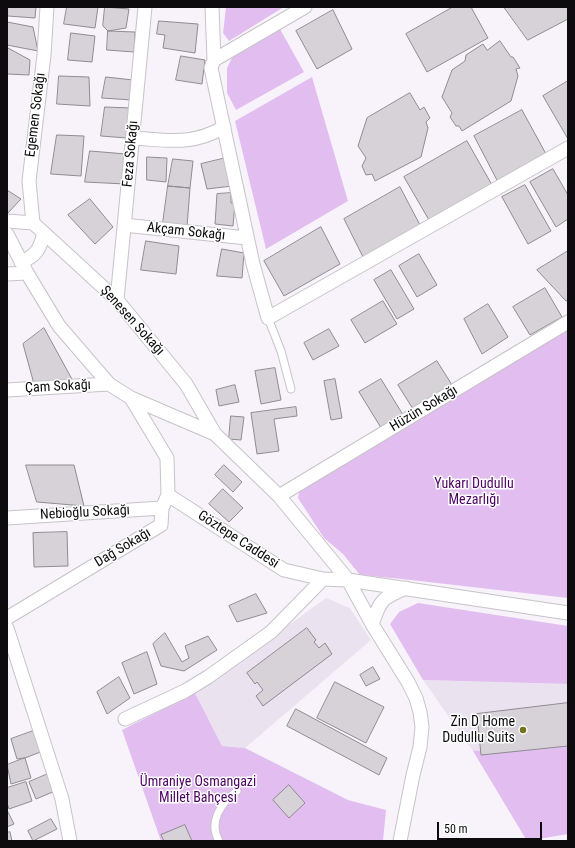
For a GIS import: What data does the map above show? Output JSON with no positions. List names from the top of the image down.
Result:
{
  "streets": {
    "street": [
      "Egemen Sokağı",
      "Feza Sokağı",
      "Akçam Sokağı",
      "Şenesen Sokağı",
      "Çam Sokağı",
      "Hüzün Sokağı",
      "Nebioğlu Sokağı",
      "Göztepe Caddesi",
      "Dağ Sokağı"
    ]
  },
  "crossings": [
    ["Egemen Sokağı", "Şenesen Sokağı"],
    ["Feza Sokağı", "Akçam Sokağı"],
    ["Feza Sokağı", "Şenesen Sokağı"],
    ["Nebioğlu Sokağı", "Dağ Sokağı"],
    ["Göztepe Caddesi", "Dağ Sokağı"]
  ],
  "parks": ["Yukarı Dudullu Mezarlığı", "Ümraniye Osmangazi Millet Bahçesi"],
  "places": ["Zin D Home Dudullu Suits"],
  "scale_bar": "50 m"
}
